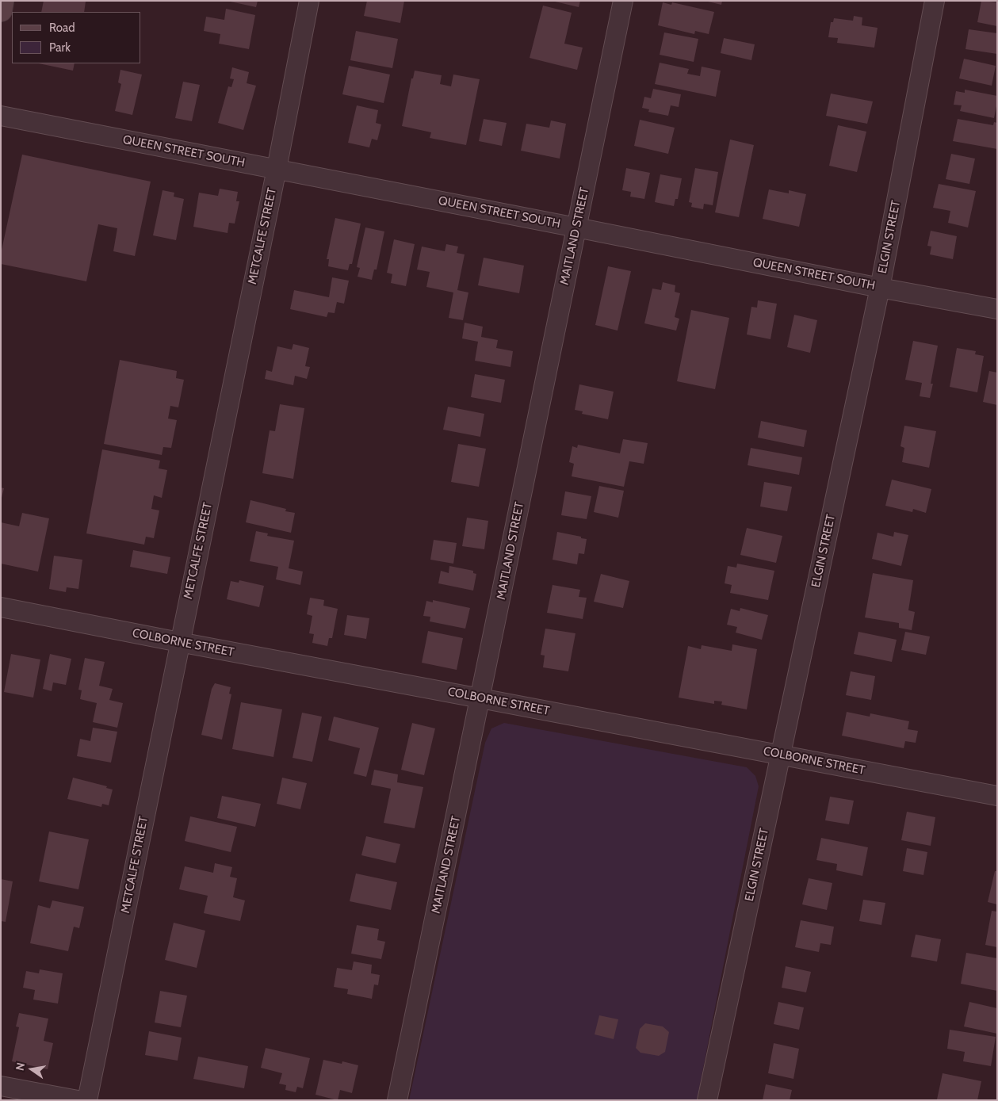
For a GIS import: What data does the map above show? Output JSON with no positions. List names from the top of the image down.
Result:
{
  "streets": {
    "street": [
      "QUEEN STREET SOUTH",
      "METCALFE STREET",
      "MAITLAND STREET",
      "ELGIN STREET",
      "COLBORNE STREET"
    ]
  },
  "crossings": [
    ["QUEEN STREET SOUTH", "METCALFE STREET"],
    ["QUEEN STREET SOUTH", "MAITLAND STREET"],
    ["QUEEN STREET SOUTH", "ELGIN STREET"],
    ["METCALFE STREET", "COLBORNE STREET"],
    ["MAITLAND STREET", "COLBORNE STREET"],
    ["ELGIN STREET", "COLBORNE STREET"]
  ],
  "legend": ["Road", "Park"],
  "north": "left"
}
